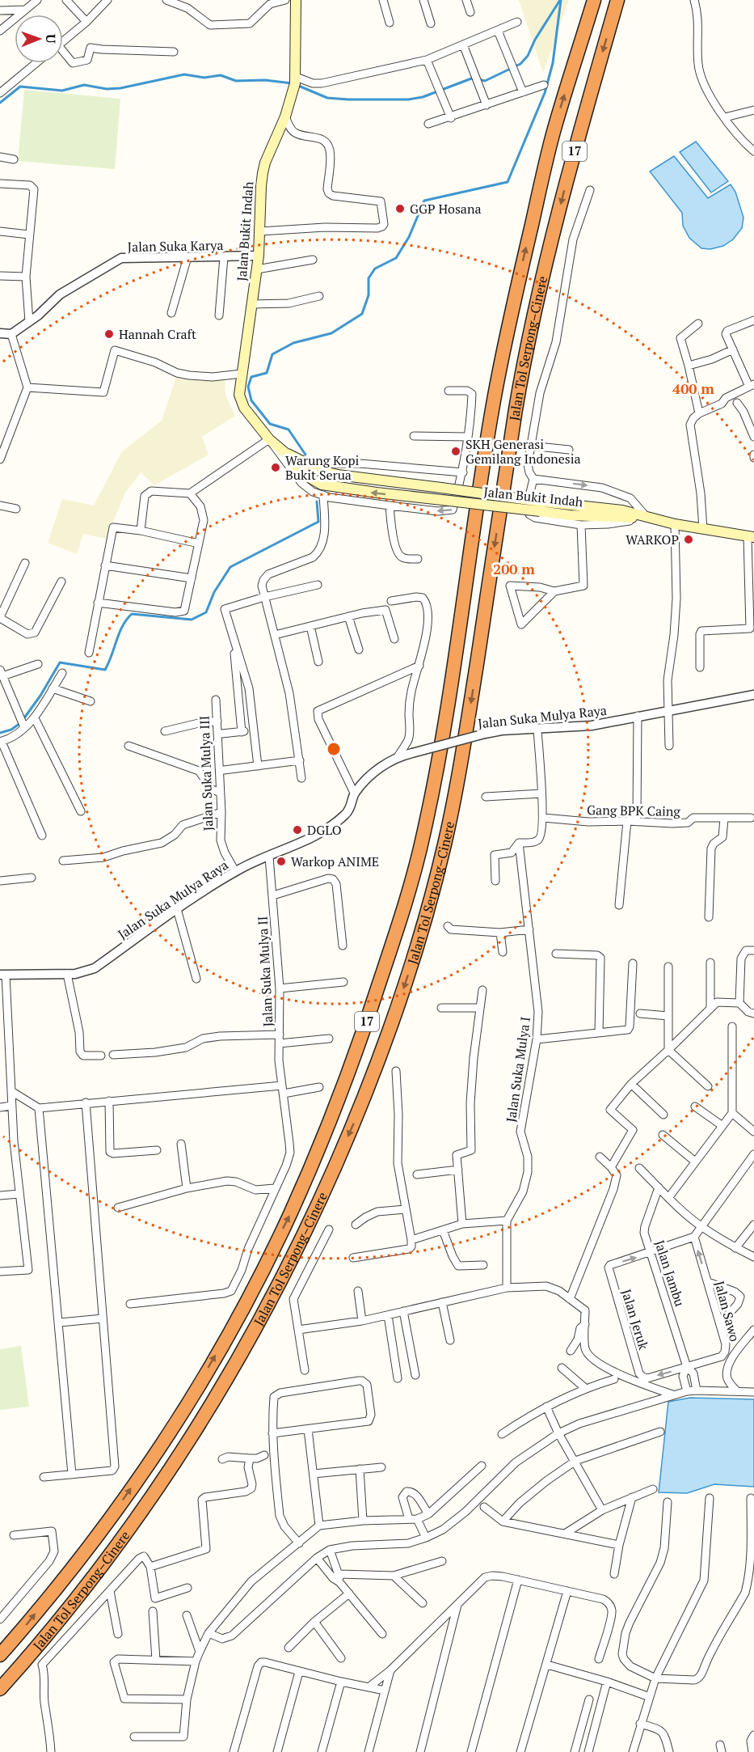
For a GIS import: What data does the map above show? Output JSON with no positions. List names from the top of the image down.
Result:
{
  "streets": {
    "highway": ["17", "Jalan Tol Serpong–Cinere"],
    "main road": ["Jalan Bukit Indah"],
    "street": [
      "Jalan Suka Karya",
      "Jalan Suka Mulya Raya",
      "Jalan Suka Mulya III",
      "Gang BPK Caing",
      "Jalan Suka Mulya II",
      "Jalan Suka Mulya I",
      "Jalan Jambu",
      "Jalan Sawo",
      "Jalan Jeruk"
    ]
  },
  "crossings": [
    ["Jalan Bukit Indah", "Jalan Suka Karya"],
    ["Jalan Suka Mulya Raya", "Jalan Suka Mulya III"],
    ["Jalan Suka Mulya Raya", "Jalan Suka Mulya II"],
    ["Jalan Jambu", "Jalan Sawo"],
    ["Jalan Jambu", "Jalan Jeruk"],
    ["Jalan Sawo", "Jalan Jeruk"]
  ],
  "places": [
    "GGP Hosana",
    "Hannah Craft",
    "SKH Generasi Gemilang Indonesia",
    "Warung Kopi Bukit Serua",
    "WARKOP",
    "DGLO",
    "Warkop ANIME"
  ],
  "north": "right",
  "rings": ["400 m", "200 m"]
}
